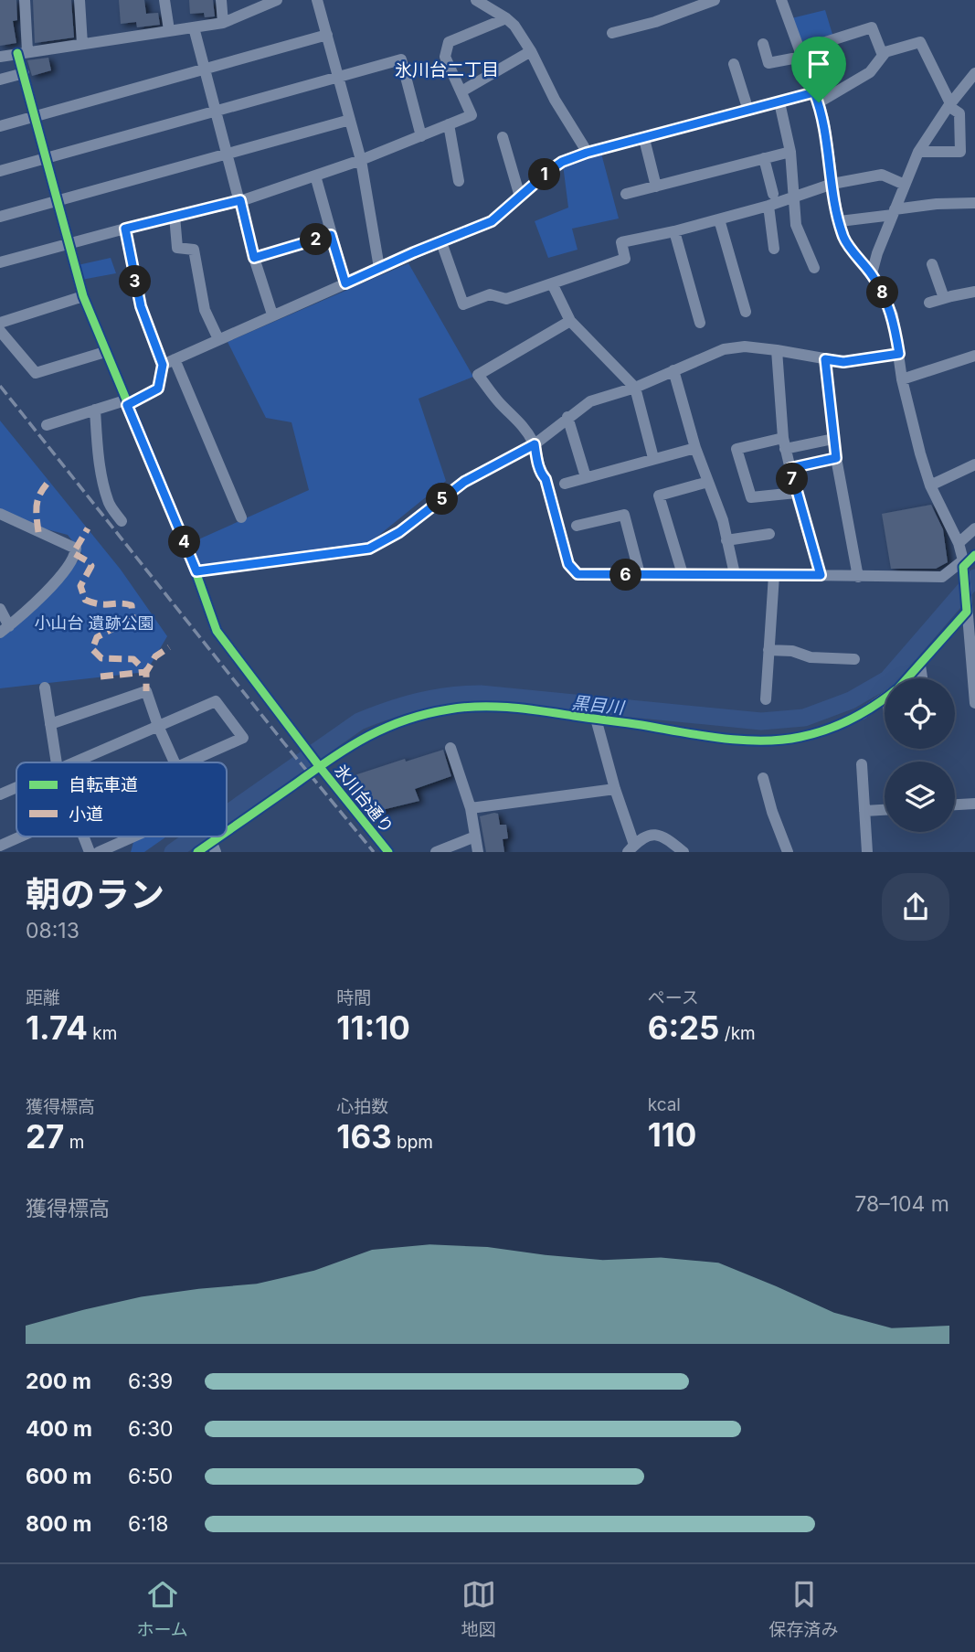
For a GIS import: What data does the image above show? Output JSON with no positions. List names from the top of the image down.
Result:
{
  "streets": {
    "street": ["氷川台通り"]
  },
  "districts": ["氷川台二丁目"],
  "water": ["黒目川"],
  "parks": ["小山台 遺跡公園"],
  "legend": ["自転車道", "小道"],
  "page": {
    "pins": [
      "1",
      "2",
      "3",
      "8",
      "7",
      "5",
      "4",
      "6"
    ],
    "heading": ["朝のラン", "08:13"],
    "stats": [
      ["距離", "1.74 km"],
      ["時間", "11:10"],
      ["ペース", "6:25 /km"],
      ["獲得標高", "27 m"],
      ["心拍数", "163 bpm"],
      ["kcal", "110"]
    ],
    "chart": ["獲得標高", "78–104 m"],
    "list": [
      {
        "name": "200 m",
        "note": "6:39"
      },
      {
        "name": "400 m",
        "note": "6:30"
      },
      {
        "name": "600 m",
        "note": "6:50"
      },
      {
        "name": "800 m",
        "note": "6:18"
      }
    ],
    "tabs": ["ホーム", "地図", "保存済み"]
  }
}
